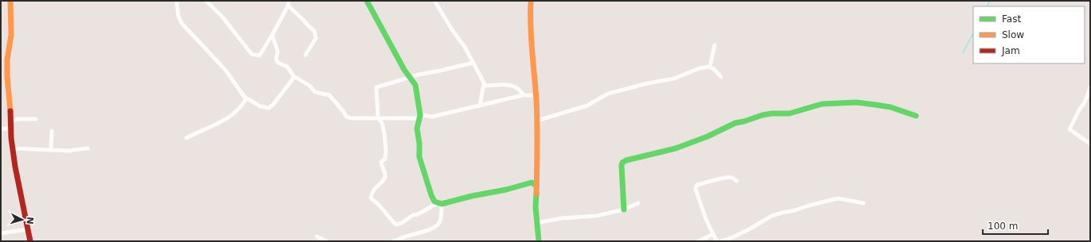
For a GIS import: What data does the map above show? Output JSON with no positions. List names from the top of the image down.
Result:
{
  "legend": ["Fast", "Slow", "Jam"],
  "scale_bar": "100 m",
  "north": "right"
}
